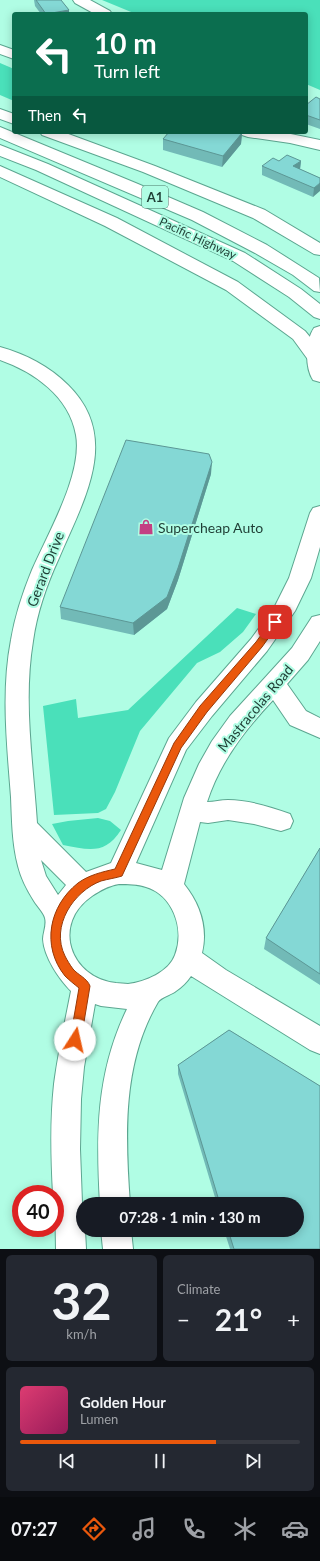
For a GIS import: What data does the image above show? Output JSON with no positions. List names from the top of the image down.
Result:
{
  "streets": {
    "main road": [
      "A1",
      "Pacific Highway",
      "Gerard Drive",
      "Mastracolas Road"
    ]
  },
  "crossings": [
    ["Gerard Drive", "Mastracolas Road"]
  ],
  "places": {
    "shop": ["Supercheap Auto"]
  },
  "page": {
    "turn": ["10 m", "Turn left"],
    "then": "Then",
    "limit": "40",
    "trip": "07:28 · 1 min · 130 m",
    "tile": [
      ["32", "km/h"],
      "Climate"
    ],
    "heat": ["−", "21°", "+"],
    "song": ["Golden Hour", "Lumen"],
    "tabs": "07:27"
  }
}
